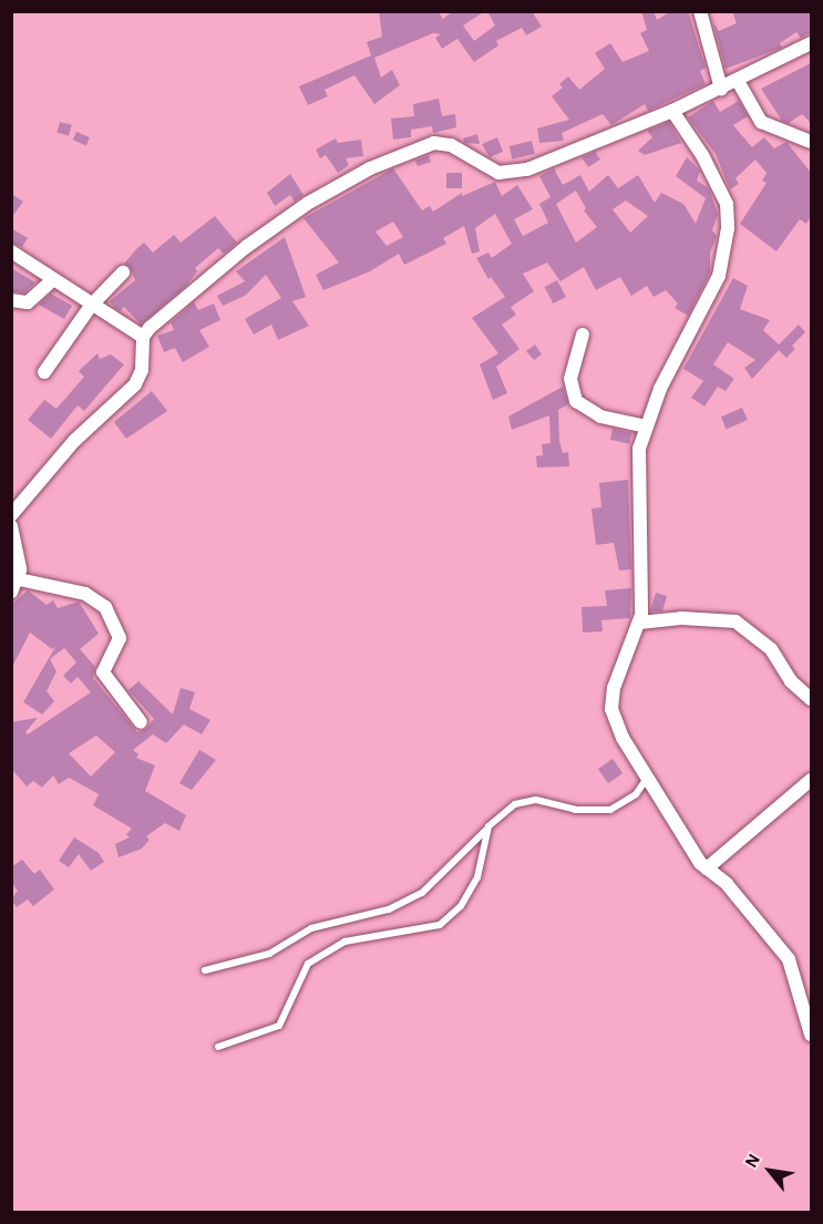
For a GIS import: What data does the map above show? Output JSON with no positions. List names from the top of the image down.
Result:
{
  "north": "top left"
}
